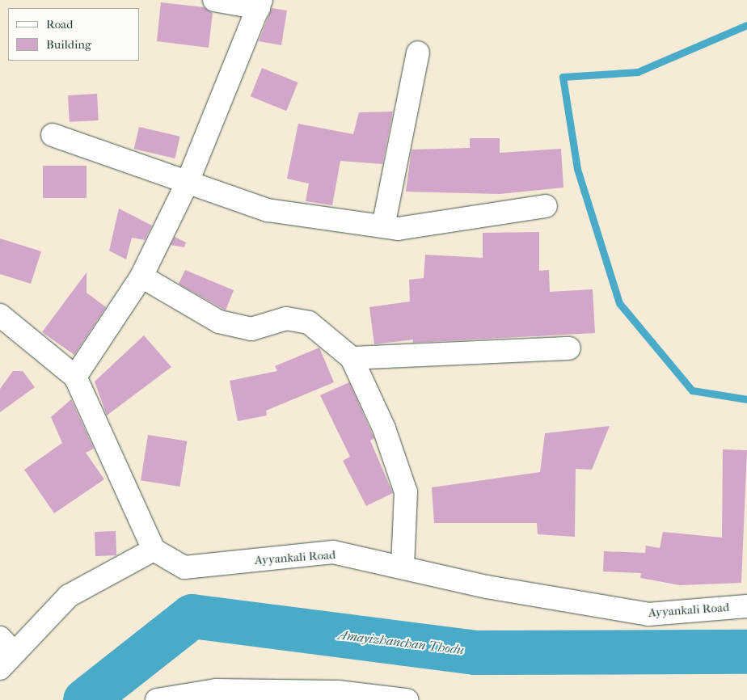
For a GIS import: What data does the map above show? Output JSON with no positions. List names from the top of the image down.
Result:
{
  "streets": {
    "street": ["Ayyankali Road"]
  },
  "water": ["Amayizhanchan Thodu"],
  "legend": ["Road", "Building"]
}
